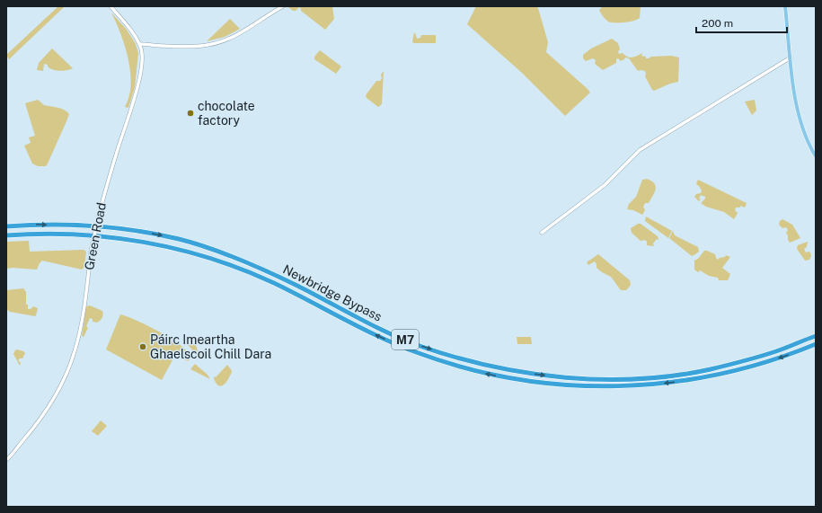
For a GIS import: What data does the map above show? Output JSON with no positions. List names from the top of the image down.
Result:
{
  "streets": {
    "highway": ["Newbridge Bypass", "M7"],
    "street": ["Green Road"]
  },
  "places": ["chocolate factory", "Páirc Imeartha Ghaelscoil Chill Dara"],
  "scale_bar": "200 m"
}
